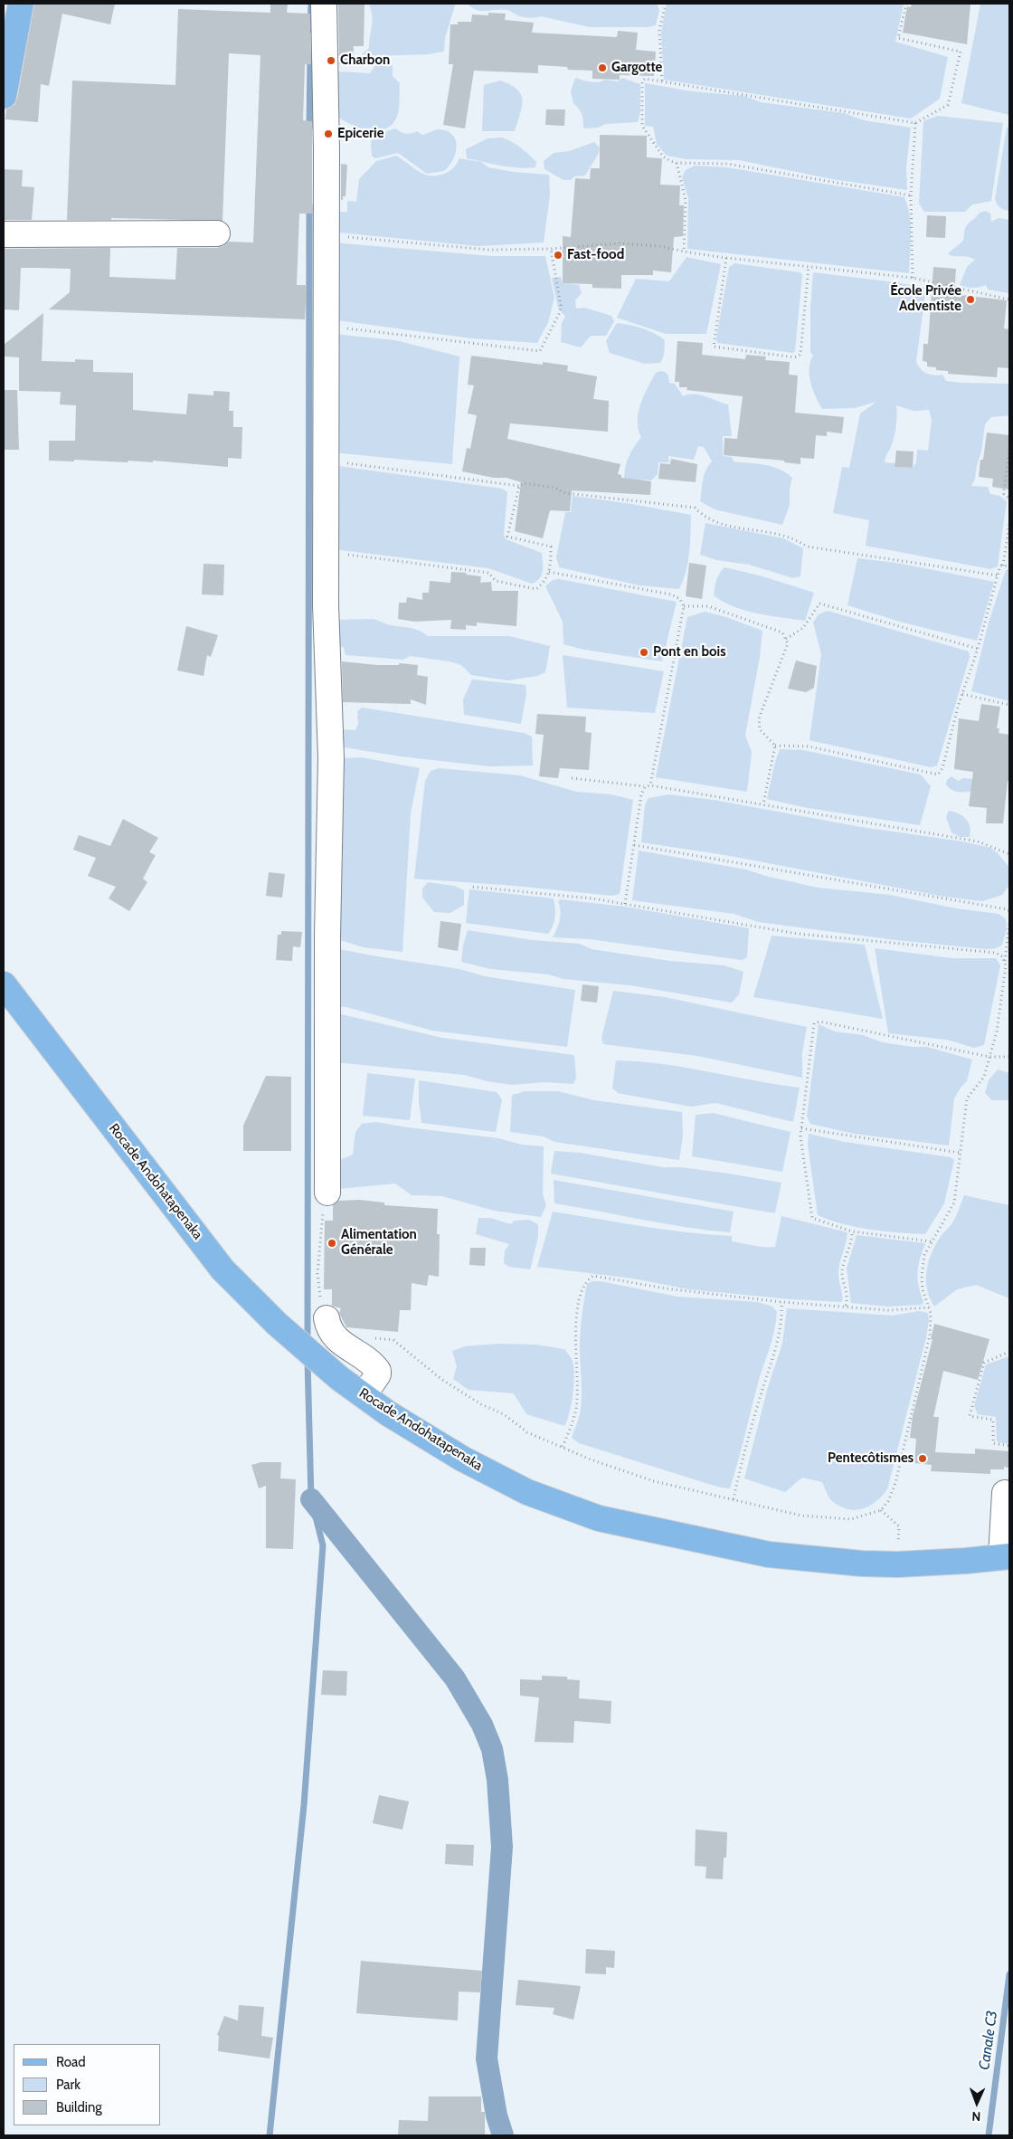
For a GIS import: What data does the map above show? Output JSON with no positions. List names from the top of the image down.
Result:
{
  "streets": {
    "main road": ["Rocade Andohatapenaka"]
  },
  "water": ["Canale C3"],
  "places": [
    "Charbon",
    "Gargotte",
    "Epicerie",
    "Fast-food",
    "École Privée Adventiste",
    "Pont en bois",
    "Alimentation Générale",
    "Pentecôtismes"
  ],
  "legend": ["Road", "Park", "Building"],
  "north": "bottom"
}
